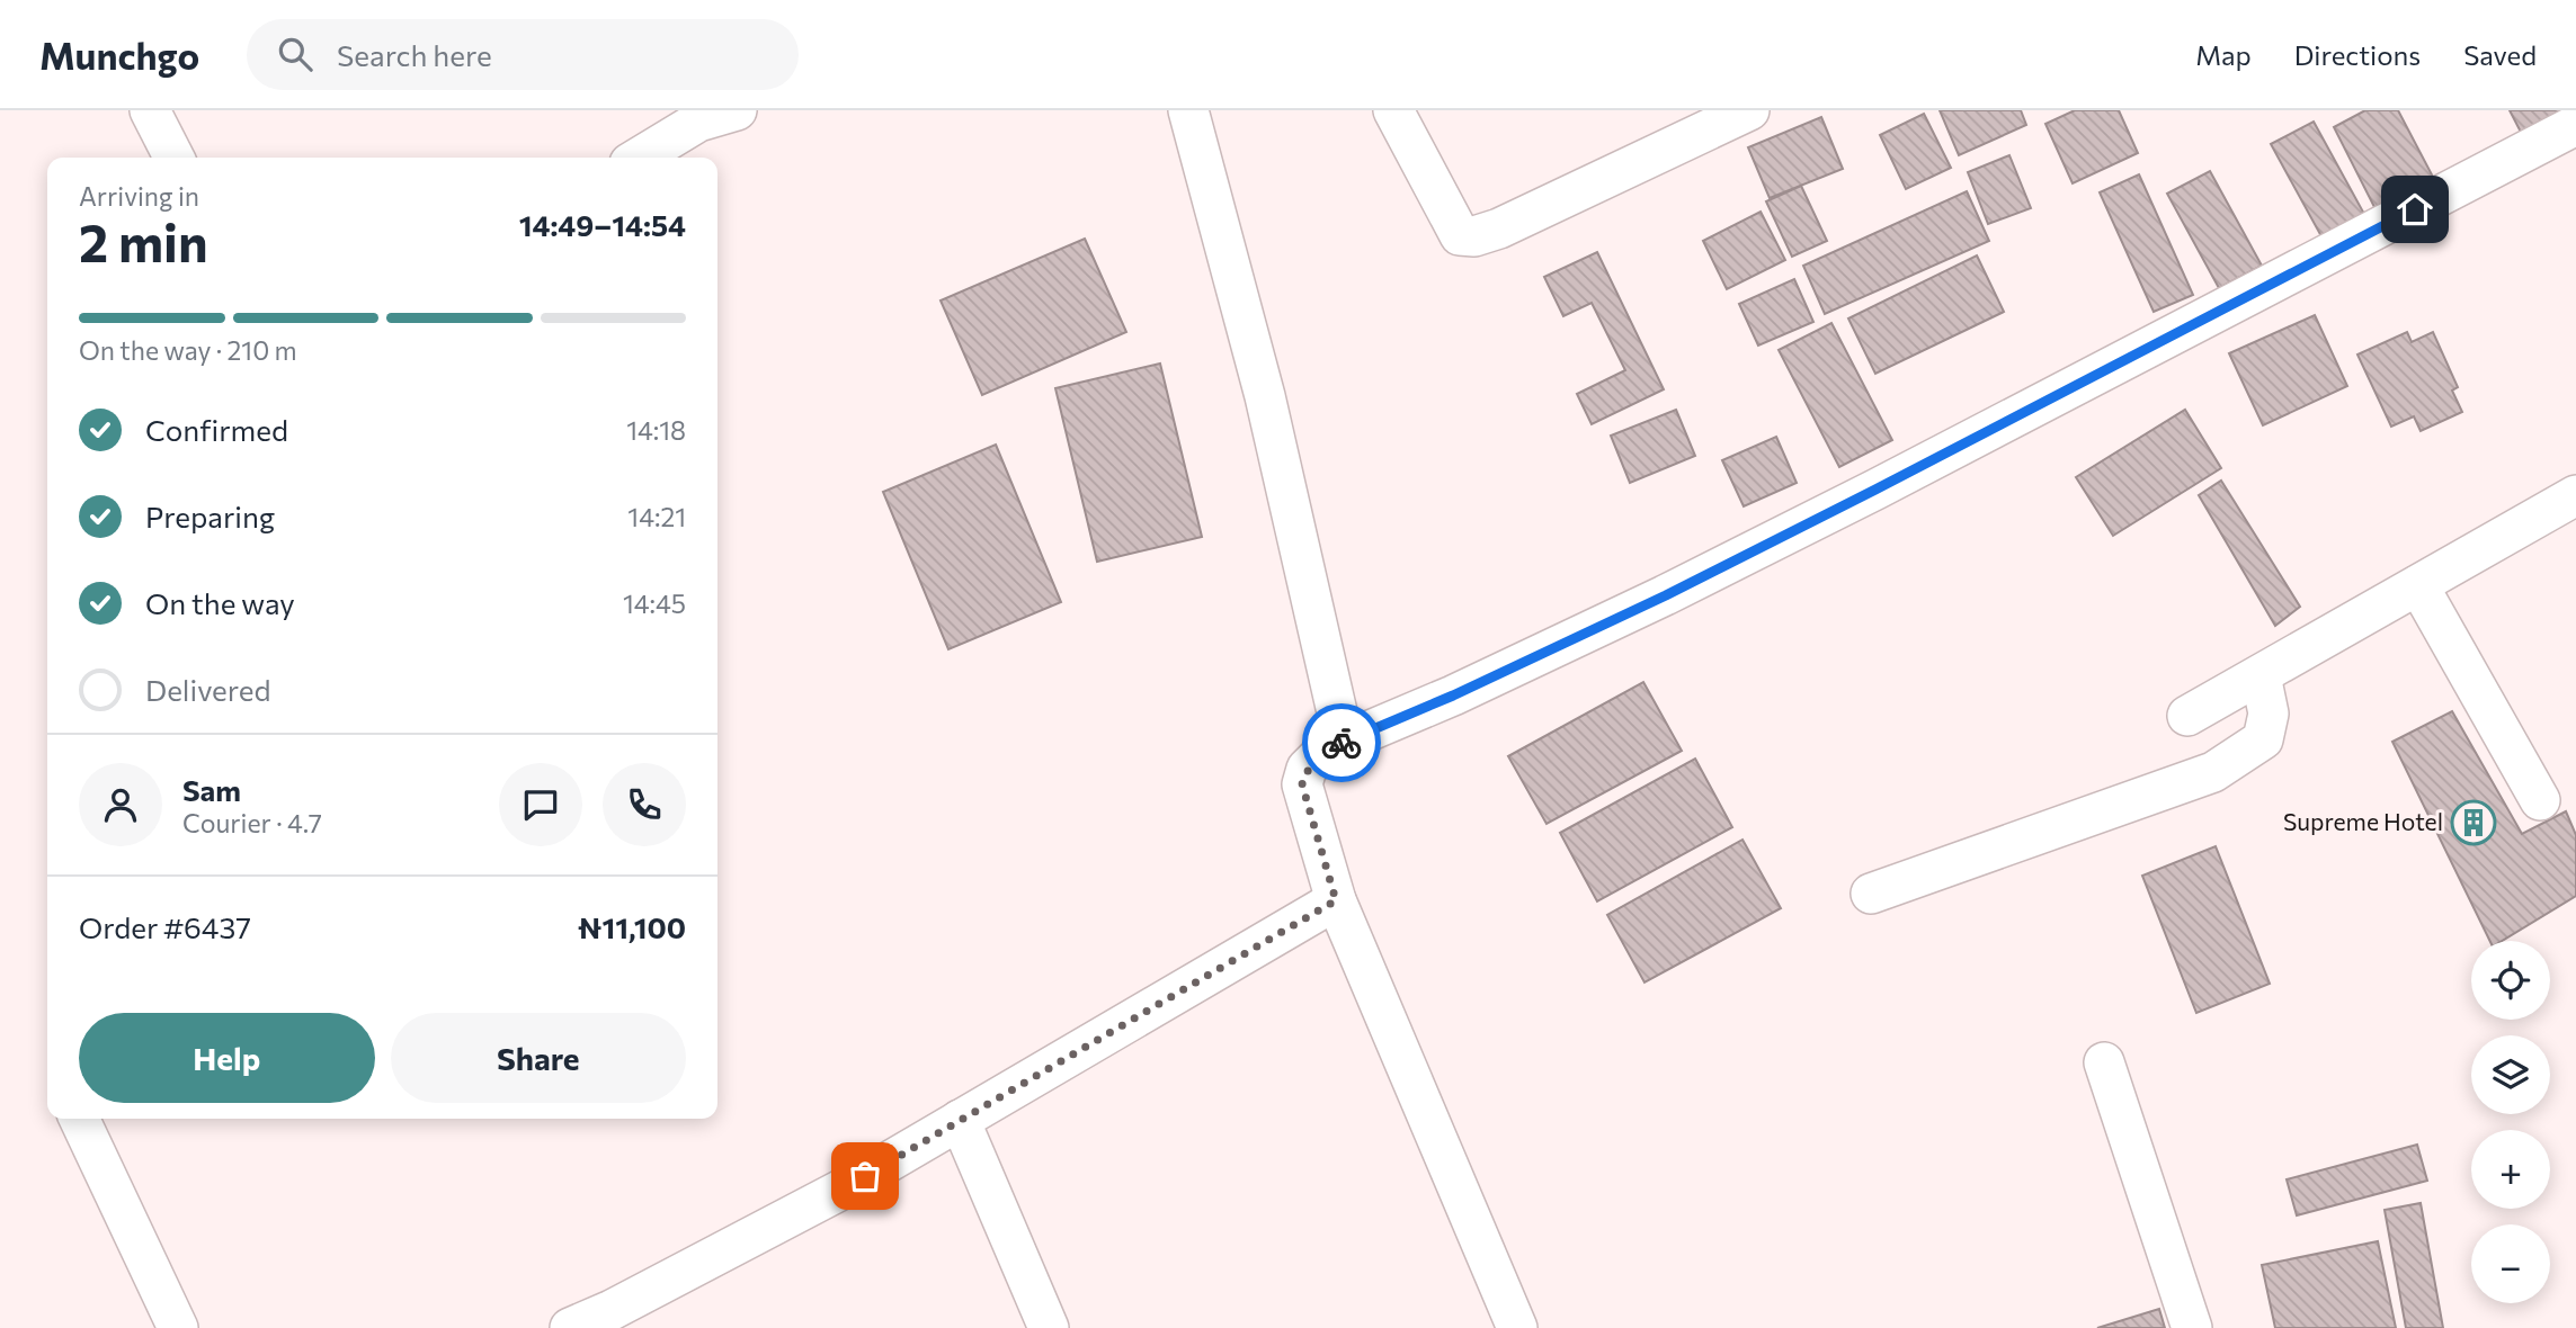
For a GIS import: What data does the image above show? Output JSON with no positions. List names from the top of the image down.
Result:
{
  "places": {
    "building": ["Supreme Hotel"]
  },
  "page": {
    "header": "Munchgo",
    "search": "Search here",
    "nav": ["Map", "Directions", "Saved"],
    "heading": ["2 min", "Arriving in", "14:49–14:54"],
    "panel": [
      "Sam",
      "Courier · 4.7",
      "Order #6437",
      "₦11,100"
    ],
    "bar": "On the way · 210 m",
    "list": [
      ["Confirmed", "14:18"],
      ["Preparing", "14:21"],
      ["On the way", "14:45"],
      "Delivered"
    ],
    "map_buttons": ["+", "−"],
    "buttons": ["Help", "Share"]
  }
}
